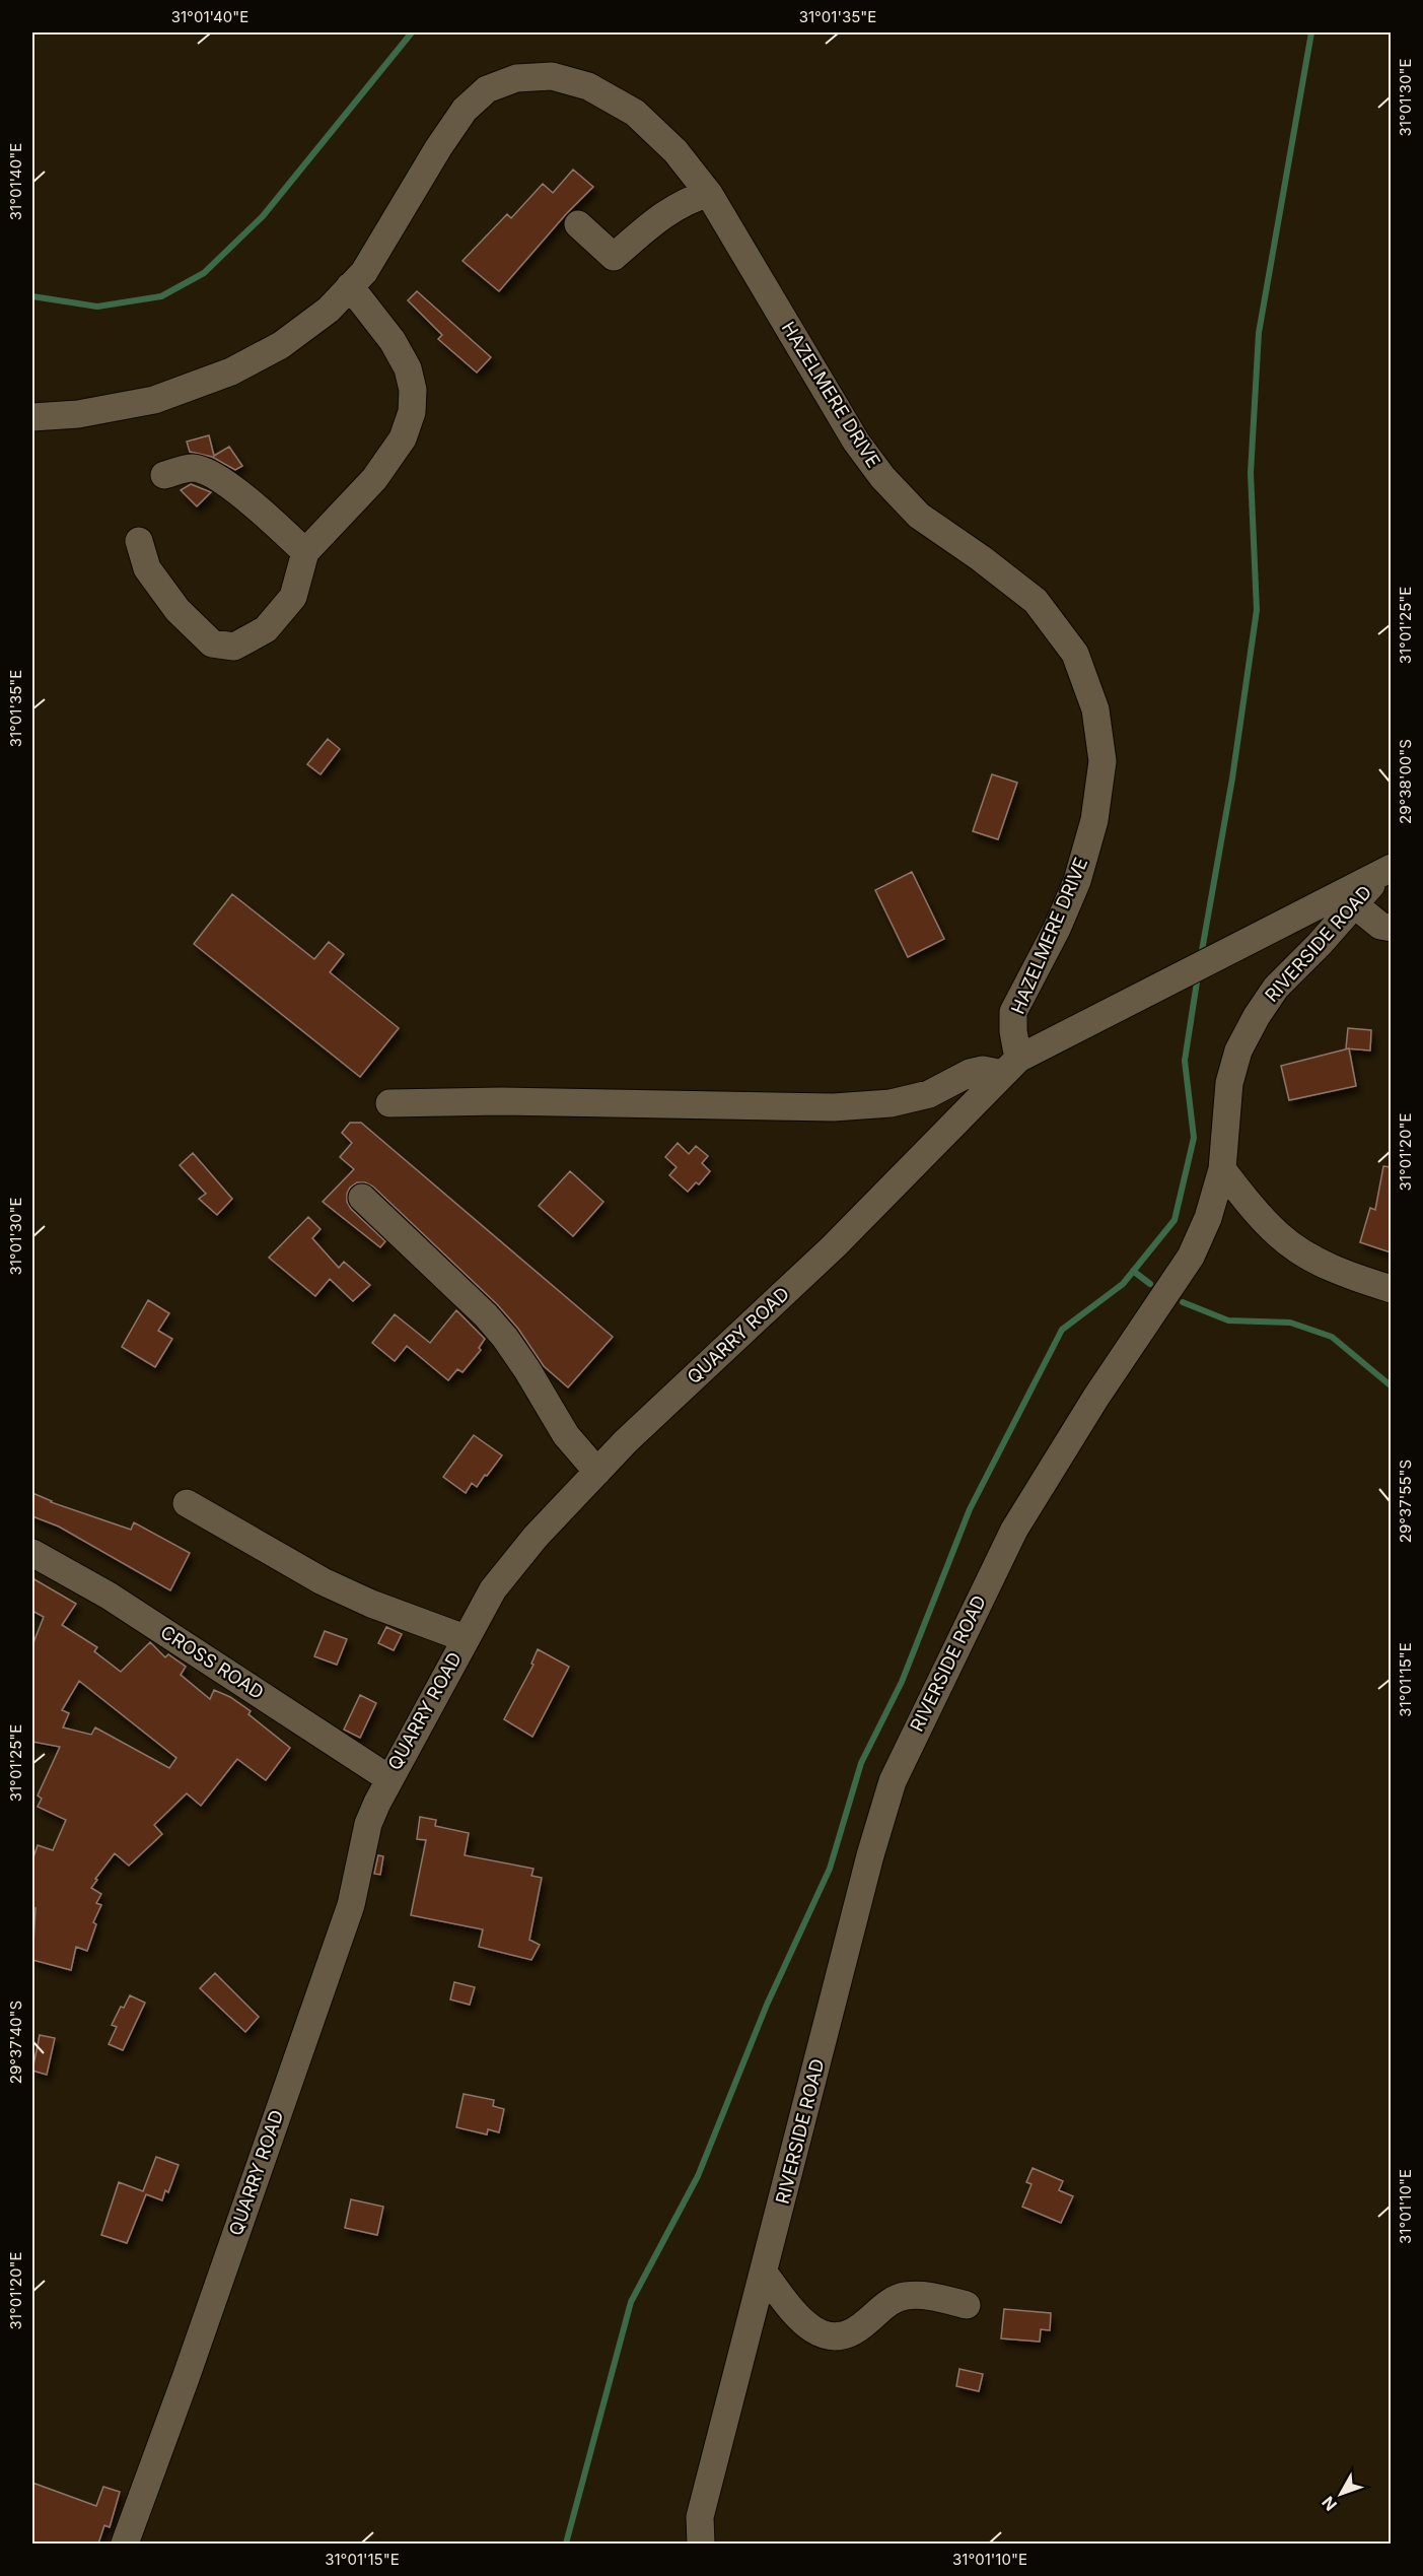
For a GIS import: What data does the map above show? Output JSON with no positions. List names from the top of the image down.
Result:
{
  "streets": {
    "street": [
      "HAZELMERE DRIVE",
      "RIVERSIDE ROAD",
      "QUARRY ROAD",
      "CROSS ROAD"
    ]
  },
  "crossings": [
    ["HAZELMERE DRIVE", "QUARRY ROAD"],
    ["QUARRY ROAD", "CROSS ROAD"]
  ],
  "north": "bottom left",
  "coordinates": [
    "31°01'40\"E",
    "31°01'35\"E",
    "31°01'30\"E",
    "31°01'25\"E",
    "29°38'00\"S",
    "31°01'20\"E",
    "29°37'55\"S",
    "31°01'15\"E",
    "29°37'40\"S",
    "31°01'10\"E"
  ]
}
